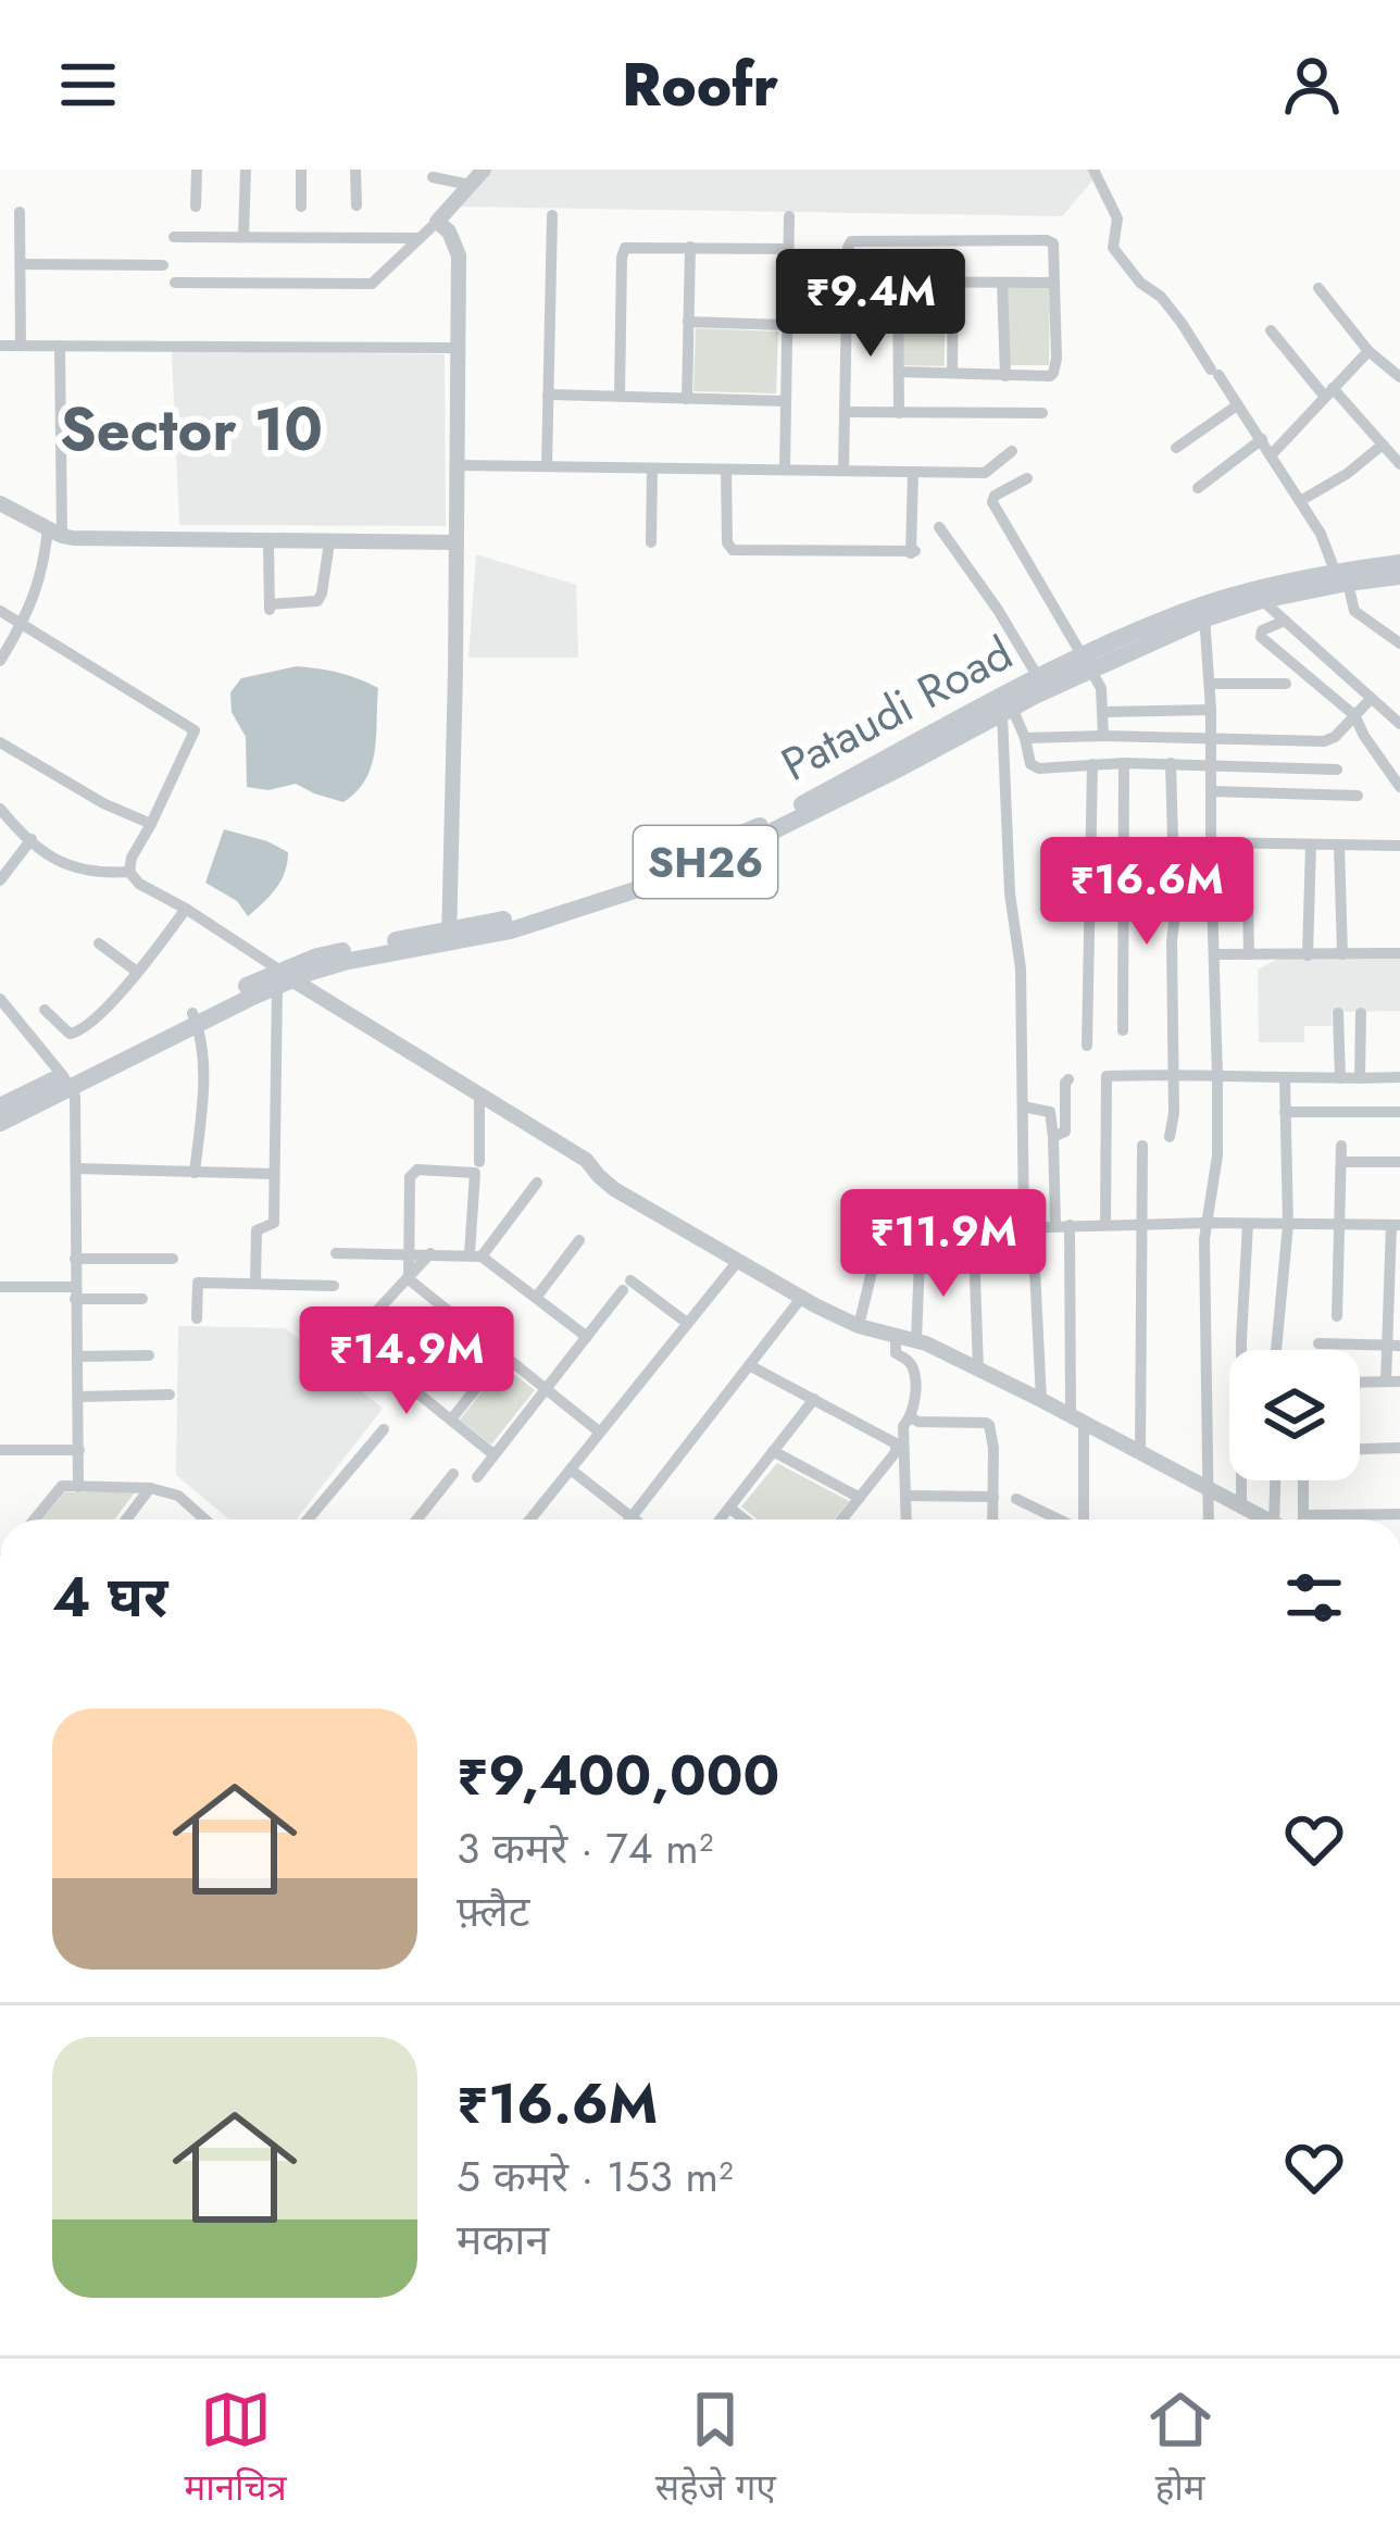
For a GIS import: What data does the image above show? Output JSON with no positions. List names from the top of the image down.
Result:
{
  "streets": {
    "main road": ["Pataudi Road", "SH26"]
  },
  "crossings": [
    ["Pataudi Road", "SH26"]
  ],
  "districts": ["Sector 10"],
  "page": {
    "header": "Roofr",
    "price": [
      "₹9.4M",
      "₹16.6M",
      "₹11.9M",
      "₹14.9M"
    ],
    "heading": "4 घर",
    "list": [
      {
        "name": "₹9,400,000",
        "note": "3 कमरे · 74 m² · फ़्लैट"
      },
      {
        "name": "₹16.6M",
        "note": "5 कमरे · 153 m² · मकान"
      }
    ],
    "tabs": ["मानचित्र", "सहेजे गए", "होम"]
  }
}
